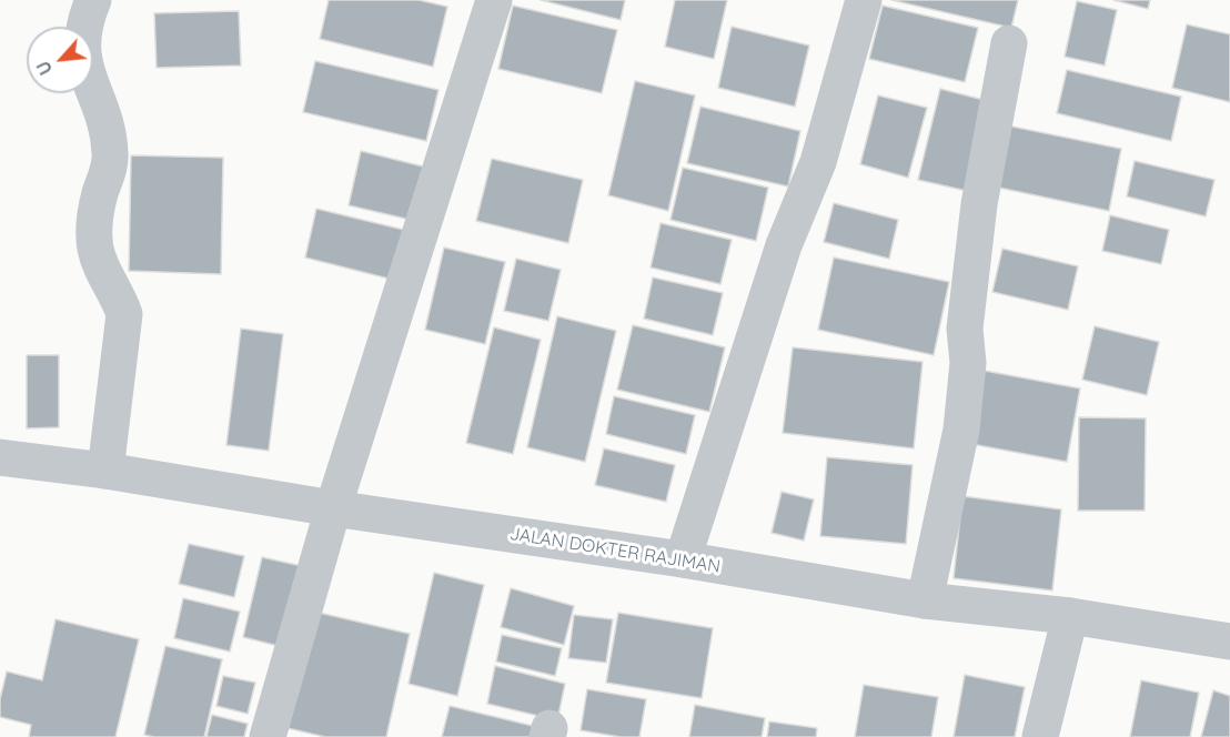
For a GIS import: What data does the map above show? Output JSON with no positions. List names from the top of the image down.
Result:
{
  "streets": {
    "street": ["JALAN DOKTER RAJIMAN"]
  },
  "north": "bottom left"
}
